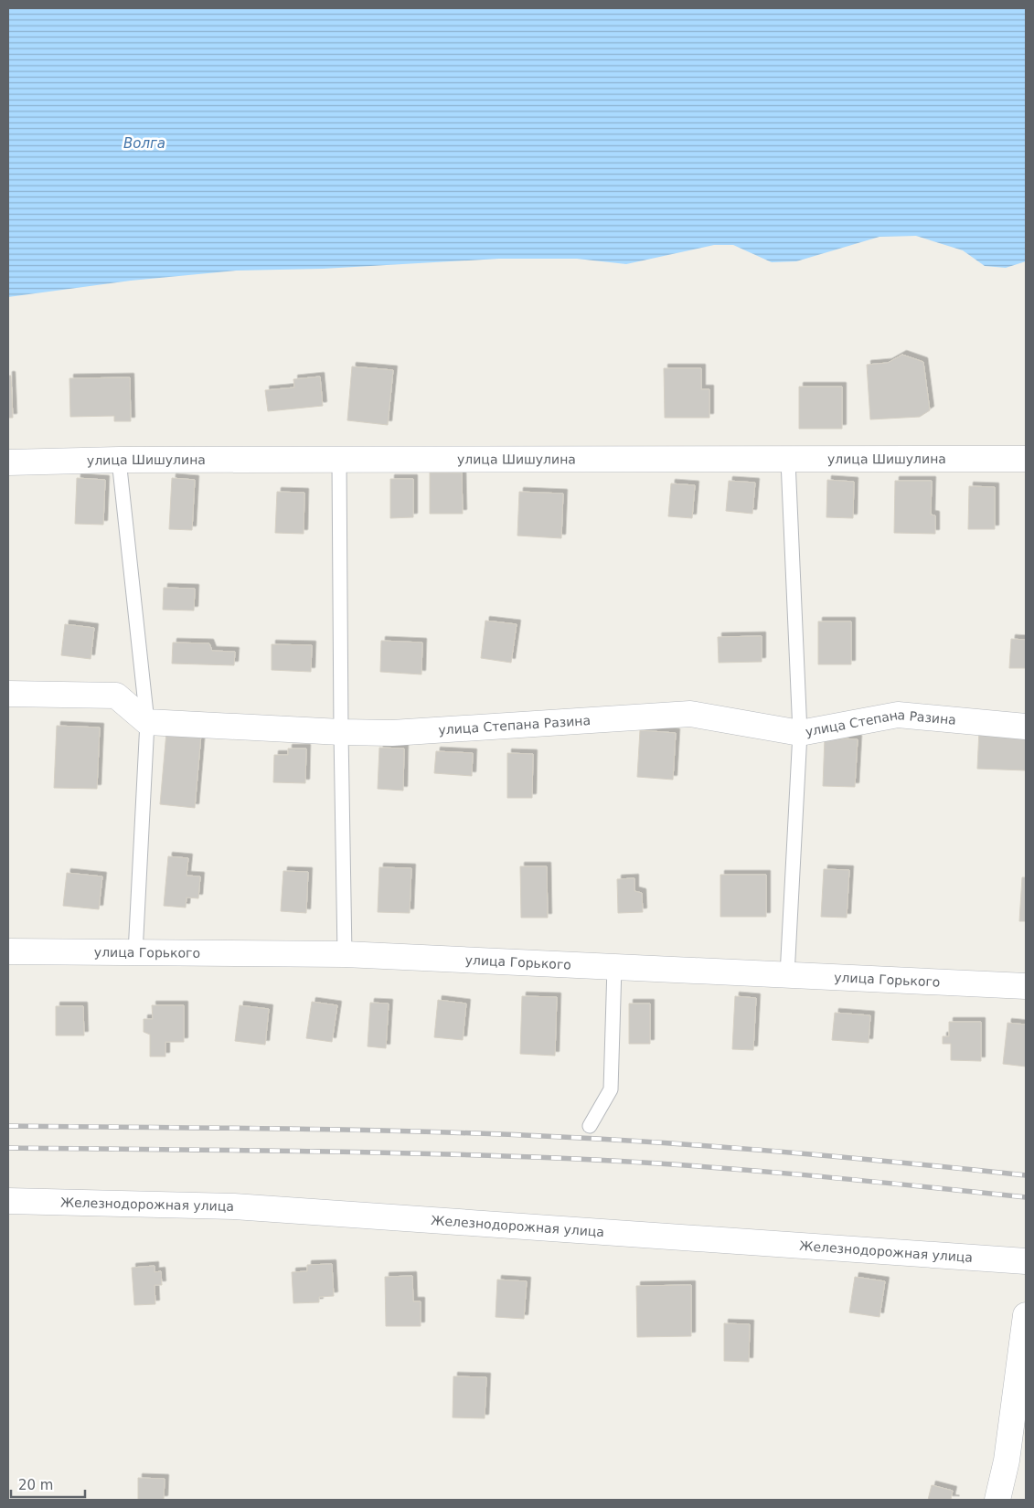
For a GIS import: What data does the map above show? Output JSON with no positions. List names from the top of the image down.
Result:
{
  "streets": {
    "street": [
      "улица Шишулина",
      "улица Степана Разина",
      "улица Горького",
      "Железнодорожная улица"
    ]
  },
  "water": ["Волга"],
  "scale_bar": "20 m"
}
